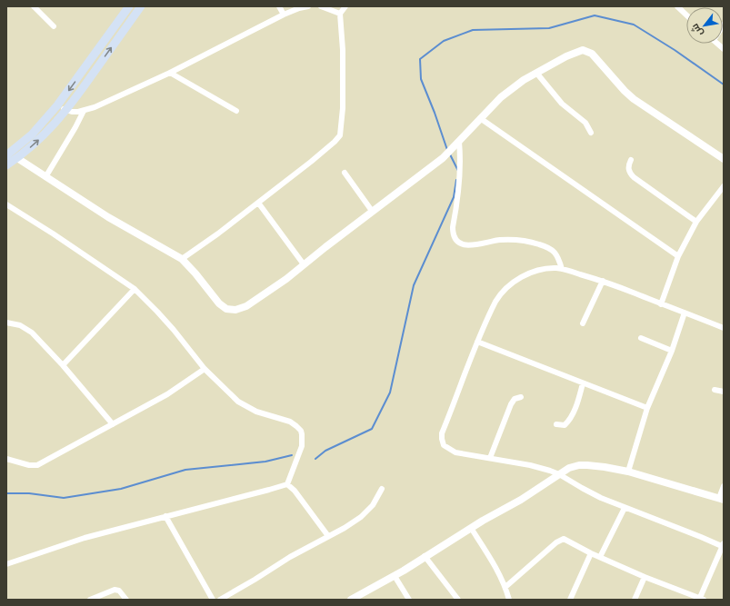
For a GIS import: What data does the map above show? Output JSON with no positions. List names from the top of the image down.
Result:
{
  "north": "bottom left"
}
